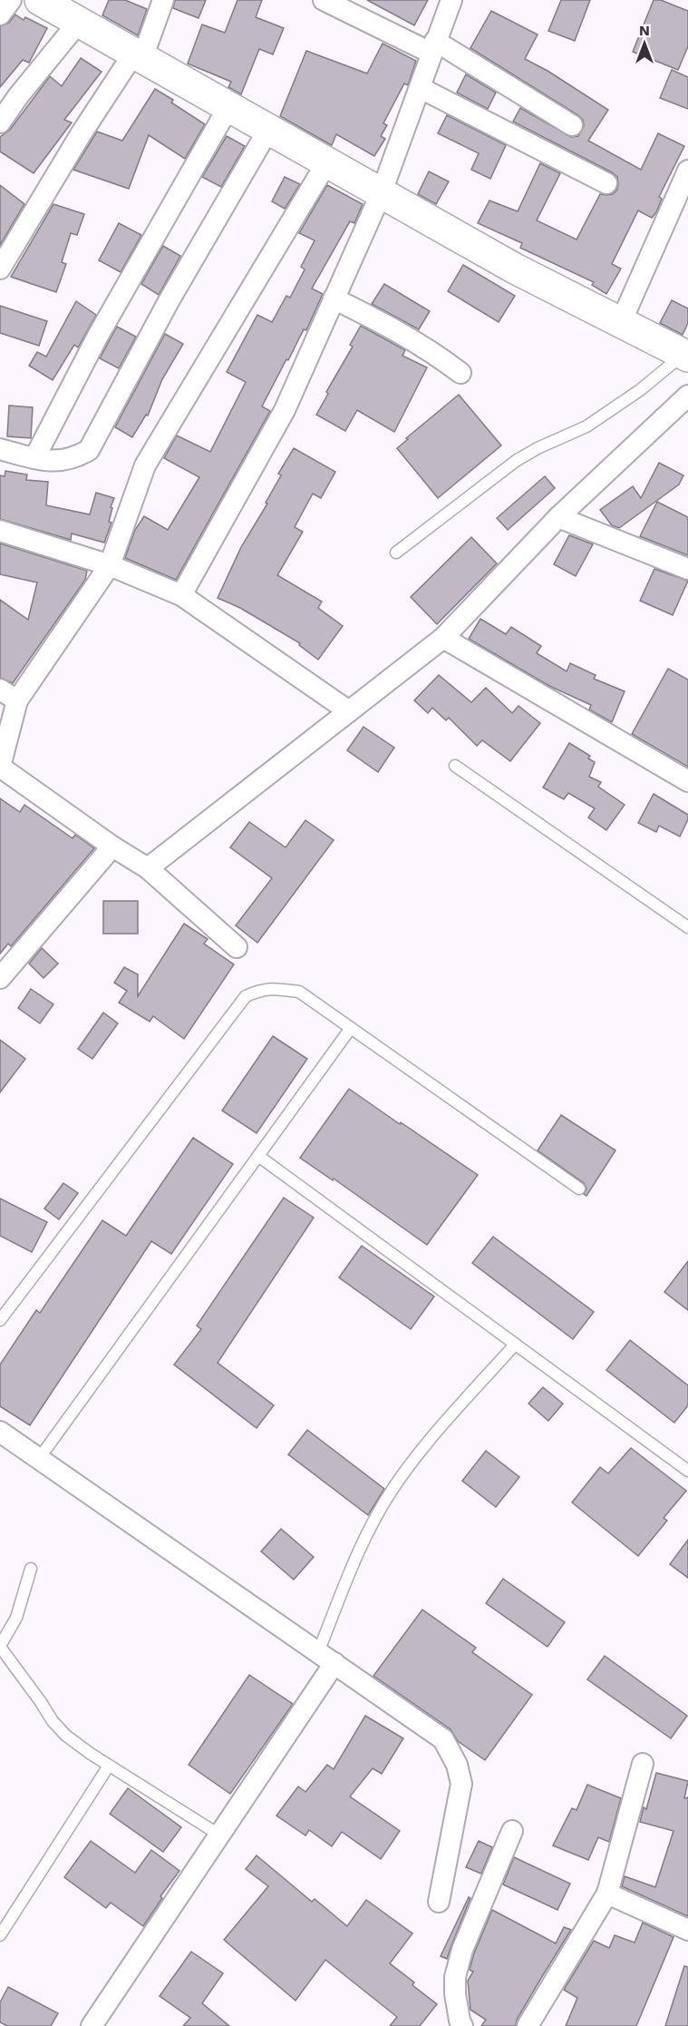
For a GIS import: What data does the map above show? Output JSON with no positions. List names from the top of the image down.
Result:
{
  "north": "top"
}
